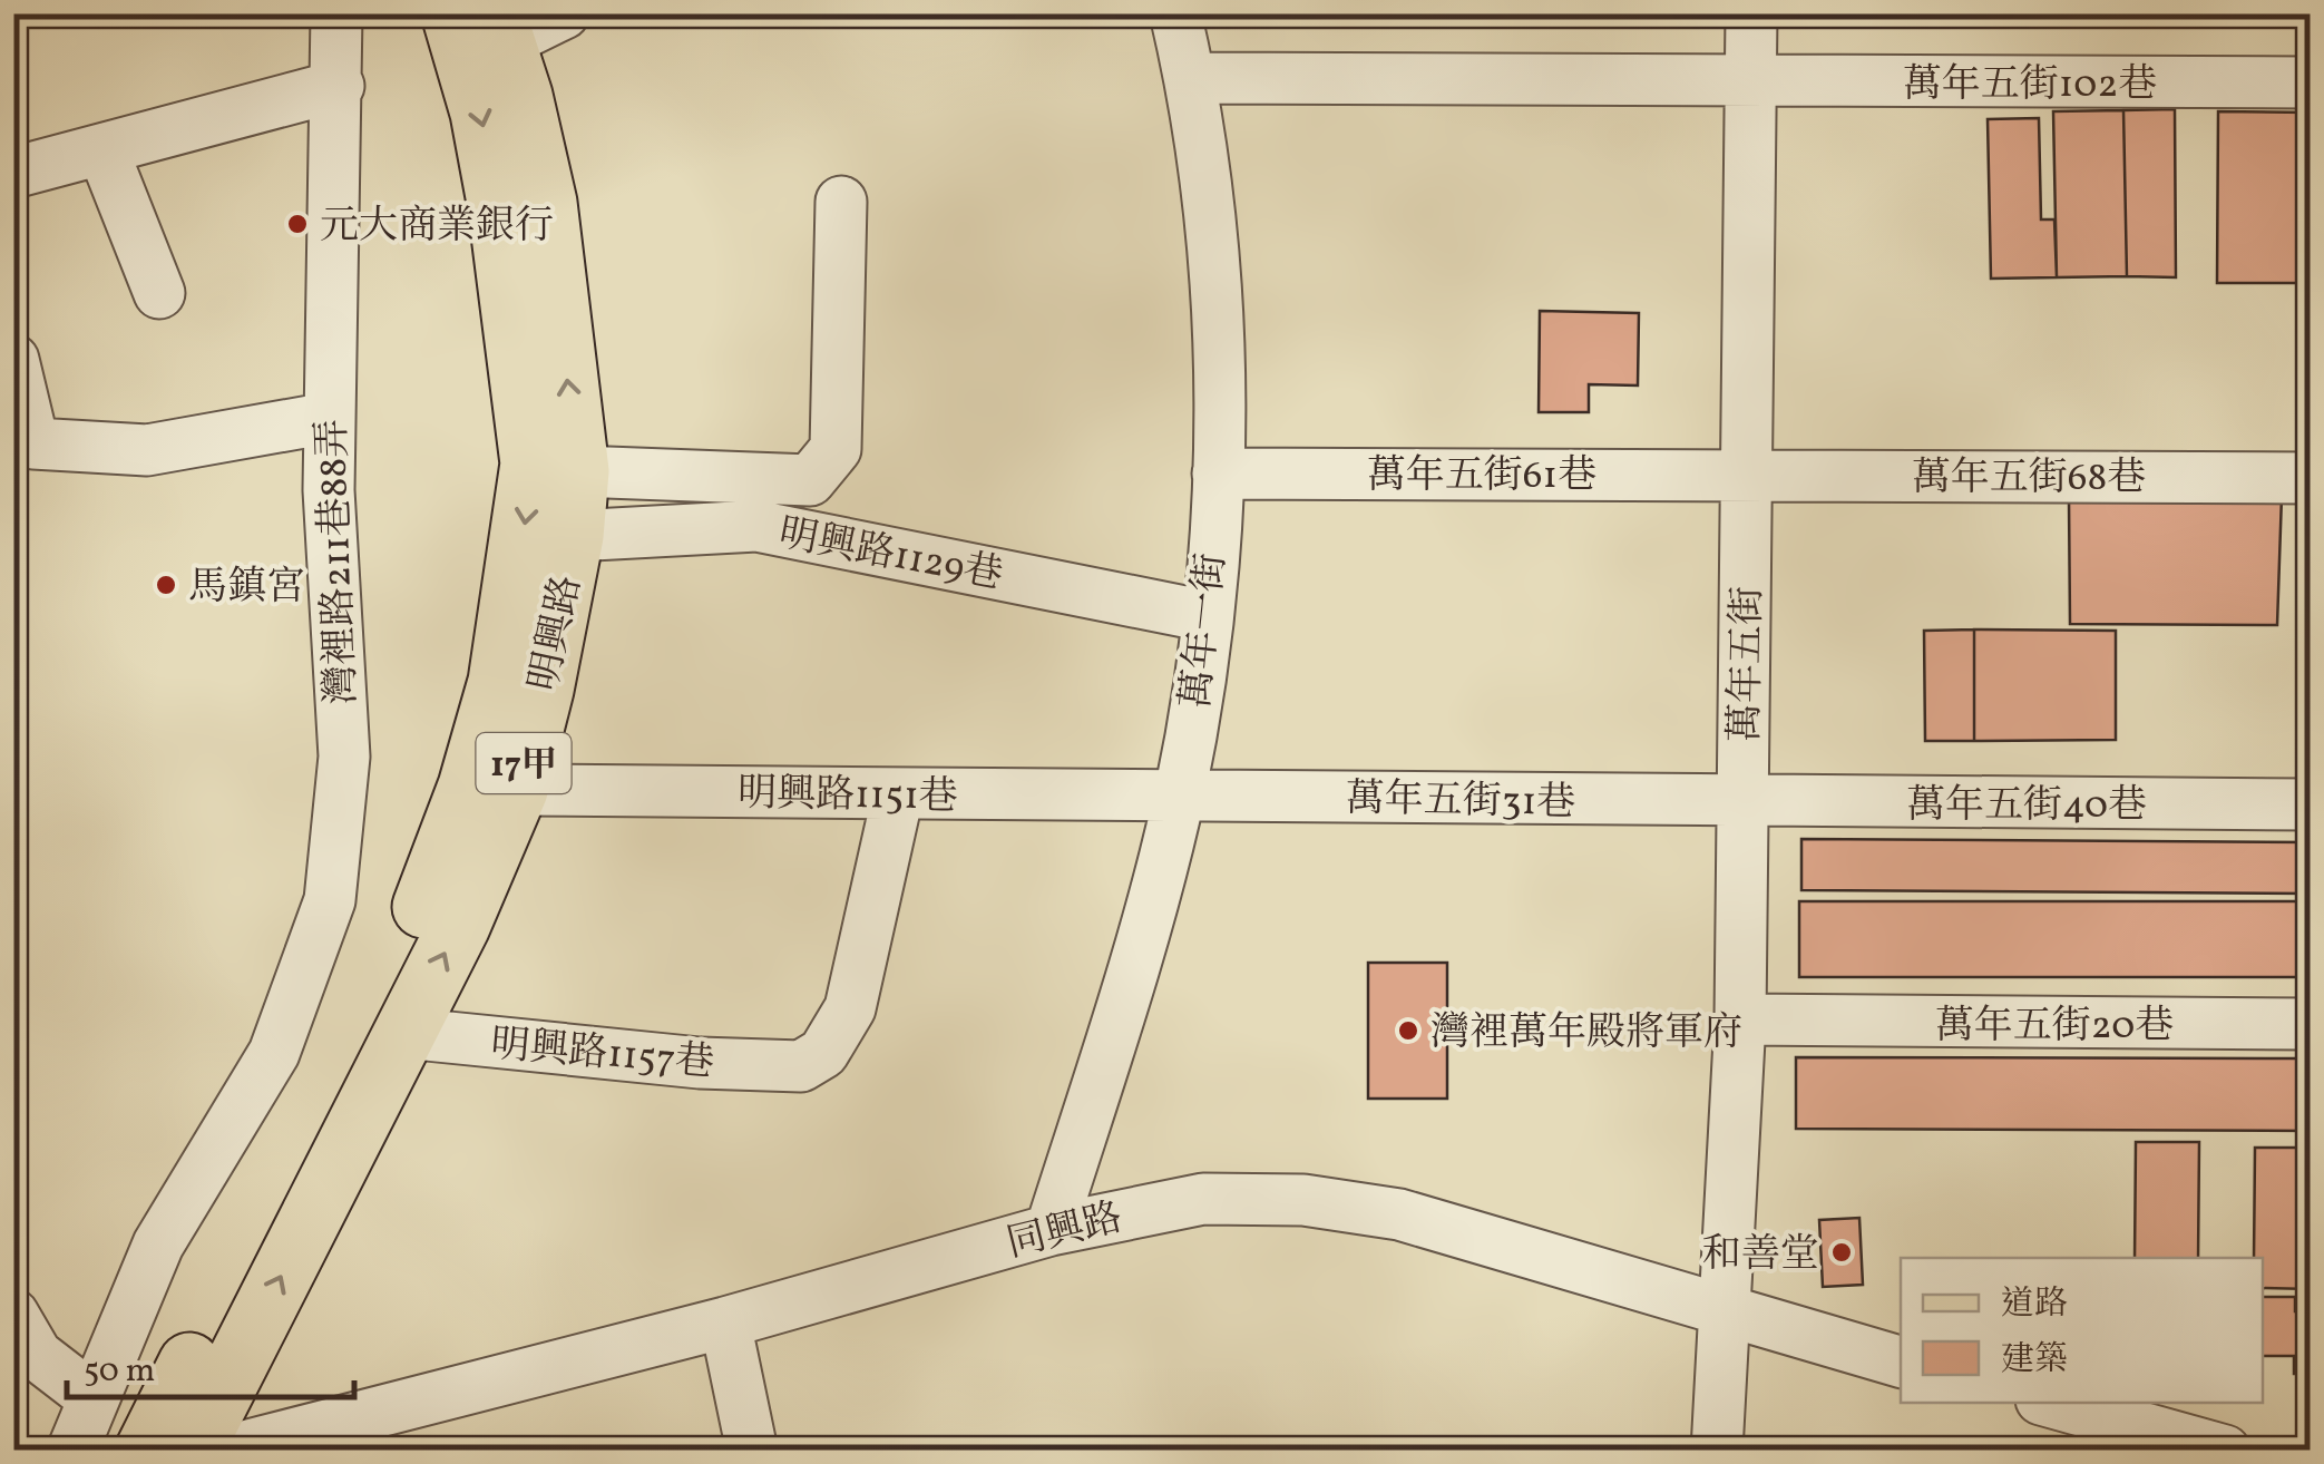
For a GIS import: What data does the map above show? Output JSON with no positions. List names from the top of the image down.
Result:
{
  "streets": {
    "main road": ["明興路", "17甲"],
    "street": [
      "萬年五街102巷",
      "萬年五街61巷",
      "萬年五街68巷",
      "明興路1129巷",
      "灣裡路211巷88弄",
      "萬年一街",
      "萬年五街",
      "明興路1151巷",
      "萬年五街31巷",
      "萬年五街40巷",
      "萬年五街20巷",
      "明興路1157巷",
      "同興路"
    ]
  },
  "crossings": [
    ["萬年五街102巷", "萬年一街"],
    ["萬年五街102巷", "萬年五街"],
    ["萬年五街61巷", "萬年五街68巷"],
    ["萬年五街61巷", "萬年一街"],
    ["萬年五街61巷", "萬年五街"],
    ["萬年五街68巷", "萬年五街"],
    ["明興路1129巷", "萬年一街"],
    ["明興路1129巷", "明興路"],
    ["萬年一街", "明興路1151巷"],
    ["萬年一街", "萬年五街31巷"],
    ["萬年一街", "同興路"],
    ["明興路", "明興路1151巷"],
    ["明興路", "明興路1157巷"],
    ["萬年五街", "萬年五街31巷"],
    ["萬年五街", "萬年五街40巷"],
    ["萬年五街", "萬年五街20巷"],
    ["萬年五街", "同興路"],
    ["明興路1151巷", "萬年五街31巷"],
    ["明興路1151巷", "明興路1157巷"],
    ["萬年五街31巷", "萬年五街40巷"]
  ],
  "places": [
    "元大商業銀行",
    "馬鎮宮",
    "灣裡萬年殿將軍府",
    "和善堂"
  ],
  "legend": ["道路", "建築"],
  "scale_bar": "50 m"
}
